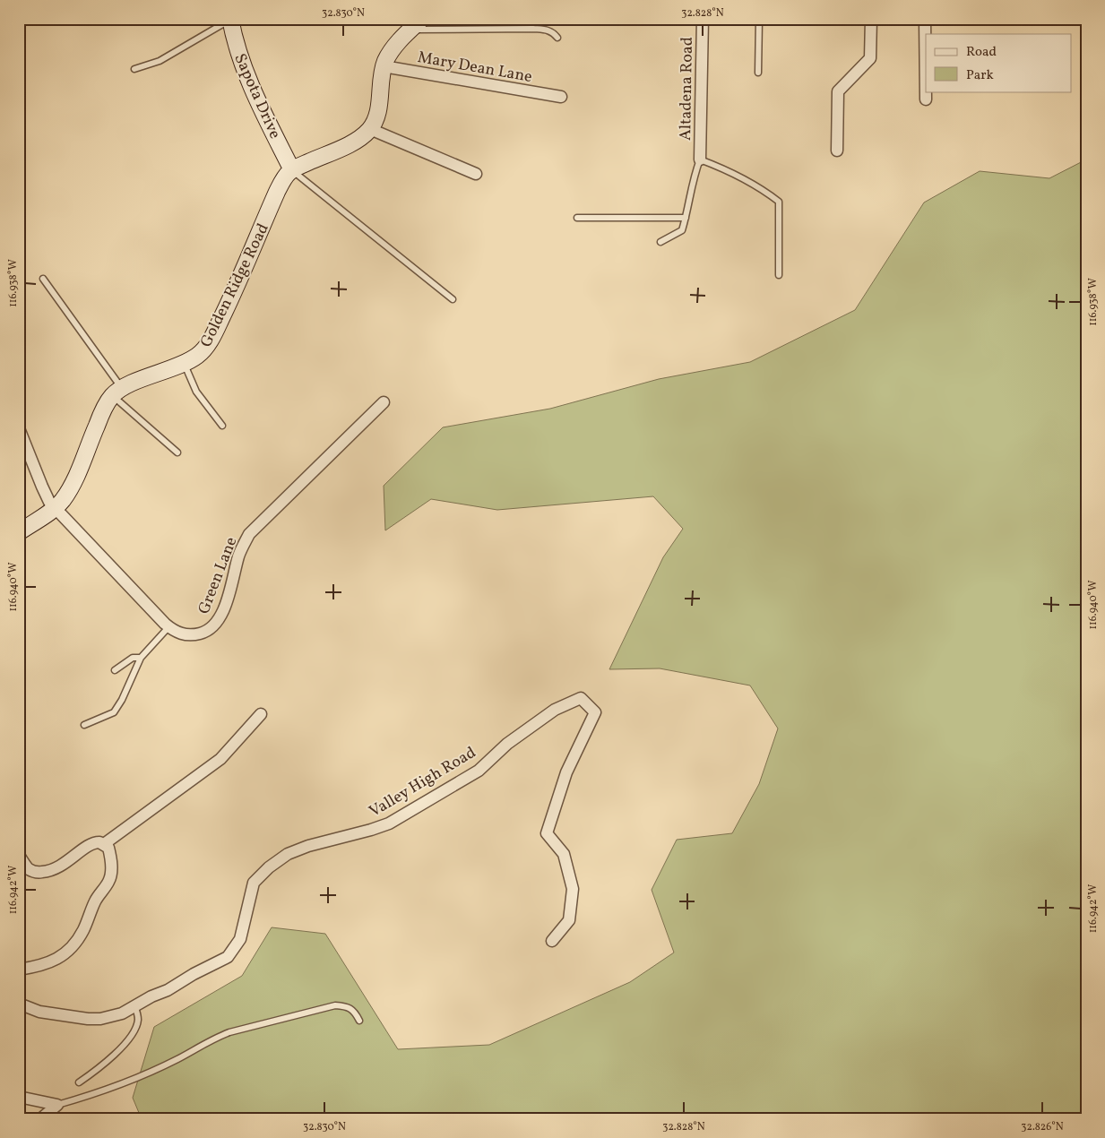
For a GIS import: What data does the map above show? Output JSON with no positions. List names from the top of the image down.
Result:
{
  "streets": {
    "street": [
      "Mary Dean Lane",
      "Altadena Road",
      "Sapota Drive",
      "Golden Ridge Road",
      "Green Lane",
      "Valley High Road"
    ]
  },
  "crossings": [
    ["Sapota Drive", "Golden Ridge Road"]
  ],
  "legend": ["Road", "Park"],
  "coordinates": [
    "32.830°N",
    "32.828°N",
    "116.938°W",
    "116.940°W",
    "116.942°W",
    "32.826°N"
  ]
}
